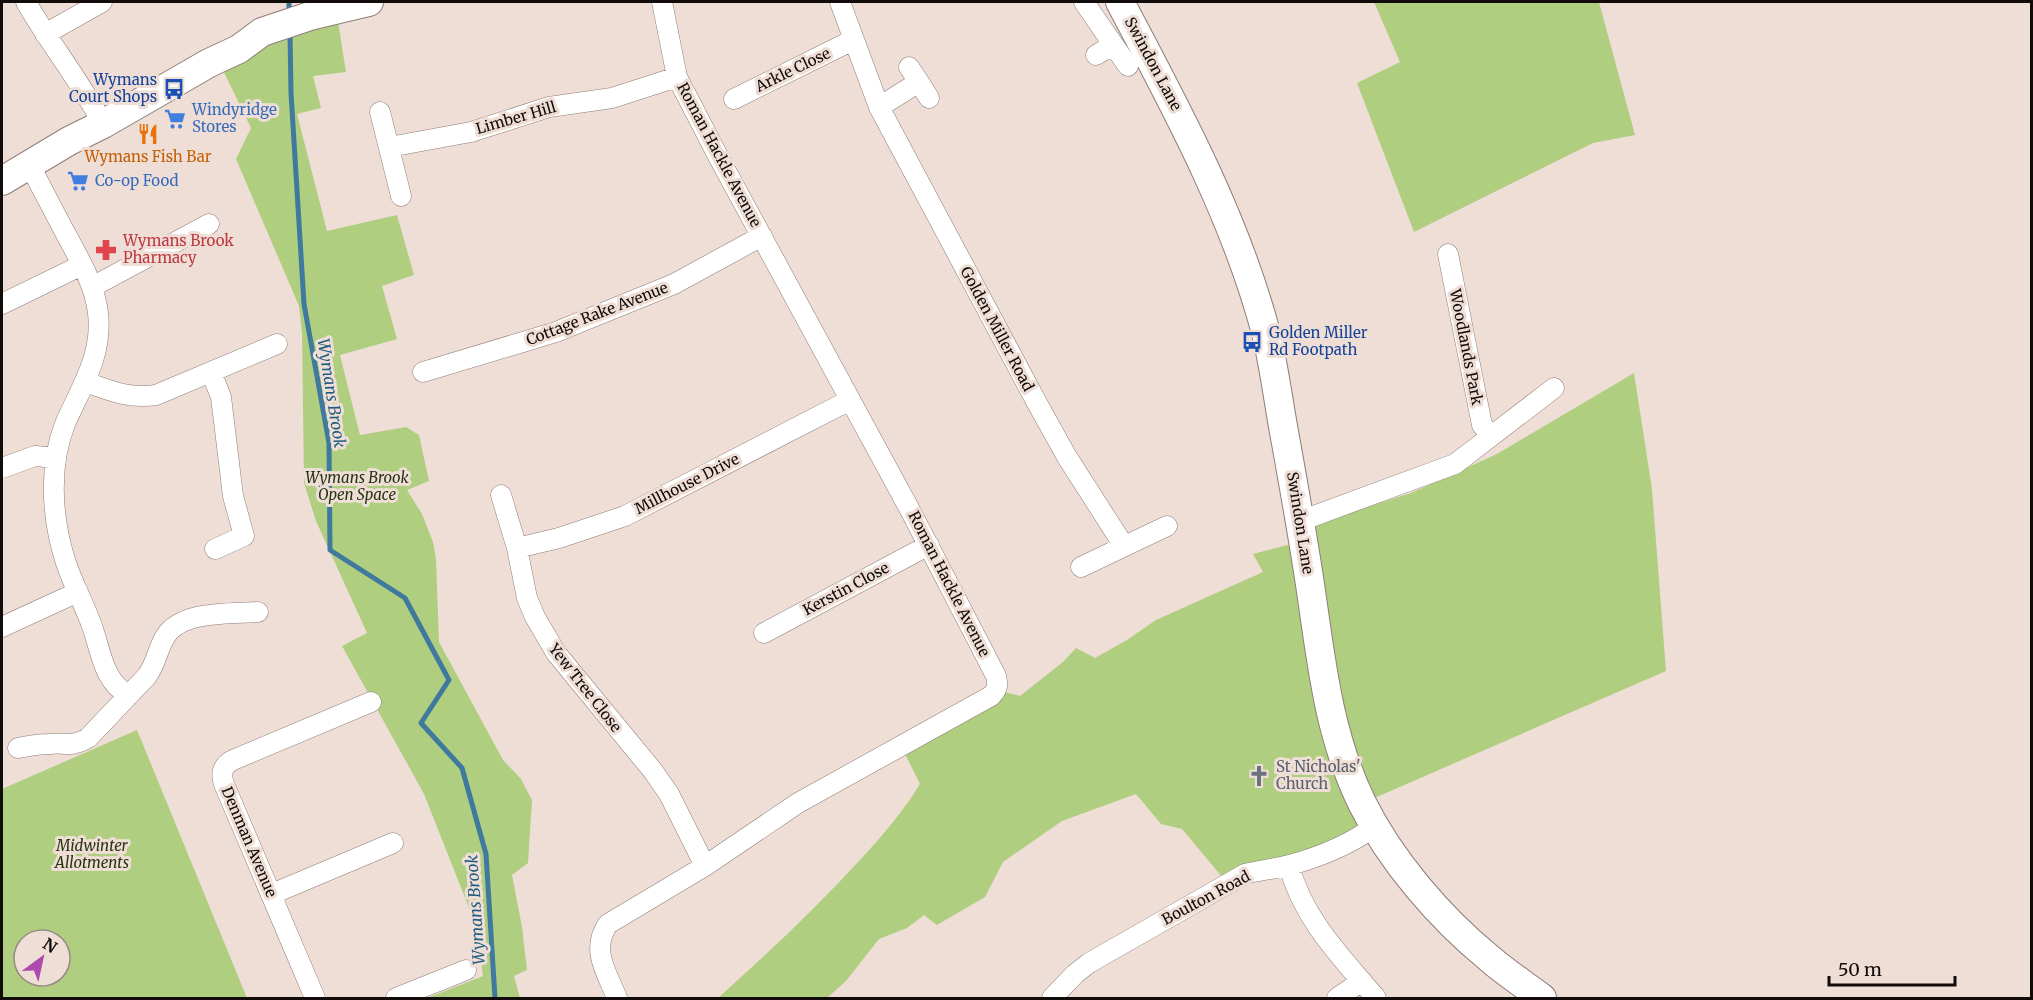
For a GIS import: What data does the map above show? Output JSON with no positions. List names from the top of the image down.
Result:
{
  "streets": {
    "street": [
      "Swindon Lane",
      "Arkle Close",
      "Limber Hill",
      "Roman Hackle Avenue",
      "Cottage Rake Avenue",
      "Golden Miller Road",
      "Woodlands Park",
      "Millhouse Drive",
      "Kerstin Close",
      "Yew Tree Close",
      "Denman Avenue",
      "Boulton Road"
    ]
  },
  "crossings": [
    ["Swindon Lane", "Boulton Road"],
    ["Arkle Close", "Golden Miller Road"],
    ["Limber Hill", "Roman Hackle Avenue"],
    ["Roman Hackle Avenue", "Cottage Rake Avenue"],
    ["Roman Hackle Avenue", "Millhouse Drive"],
    ["Roman Hackle Avenue", "Kerstin Close"],
    ["Roman Hackle Avenue", "Yew Tree Close"],
    ["Millhouse Drive", "Yew Tree Close"]
  ],
  "water": ["Wymans Brook"],
  "parks": ["Wymans Brook Open Space", "Midwinter Allotments"],
  "places": {
    "bus stop": ["Wymans Court Shops", "Golden Miller Rd Footpath"],
    "supermarket": ["Windyridge Stores", "Co-op Food"],
    "restaurant": ["Wymans Fish Bar"],
    "pharmacy": ["Wymans Brook Pharmacy"],
    "church": ["St Nicholas' Church"]
  },
  "scale_bar": "50 m",
  "north": "top right"
}
